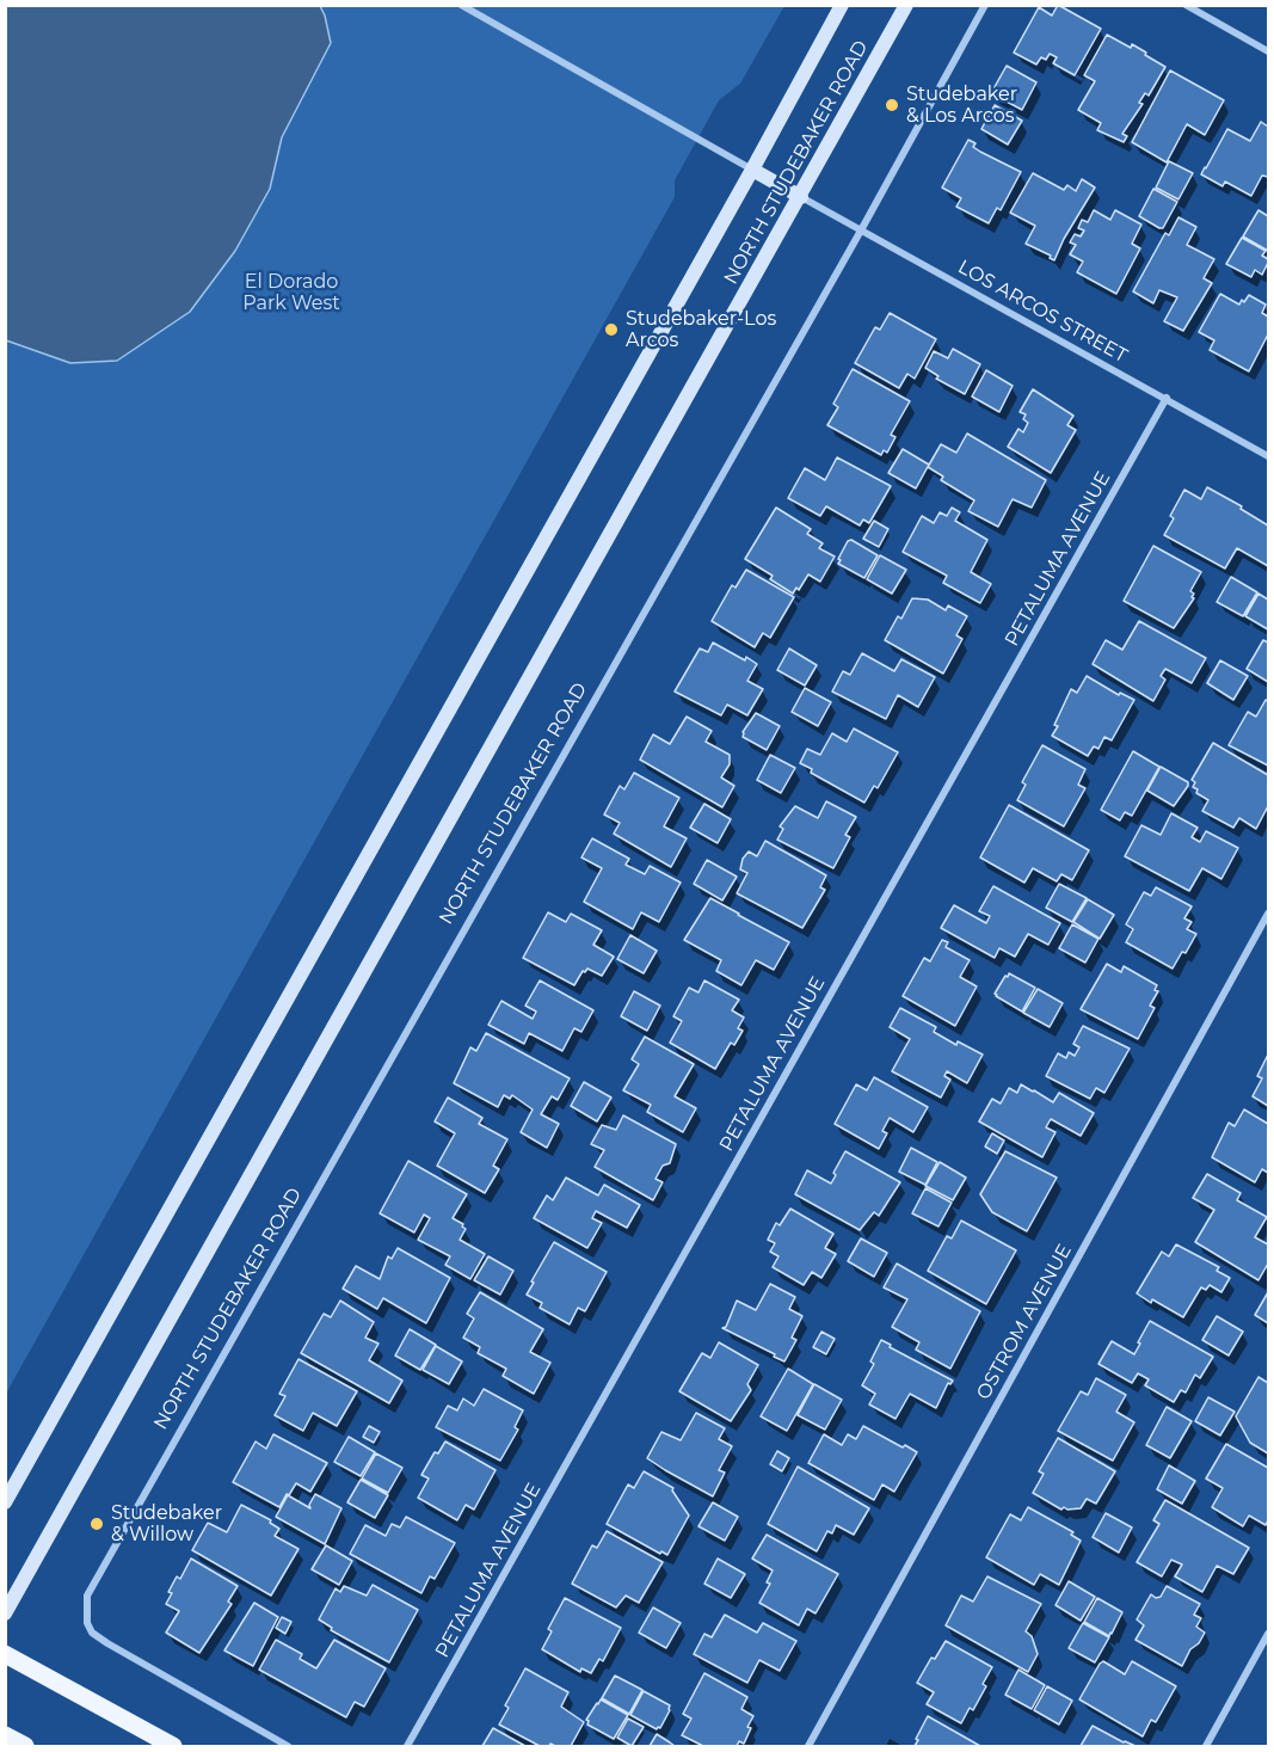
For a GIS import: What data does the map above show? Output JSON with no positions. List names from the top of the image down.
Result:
{
  "streets": {
    "main road": ["NORTH STUDEBAKER ROAD"],
    "street": ["LOS ARCOS STREET", "PETALUMA AVENUE", "OSTROM AVENUE"]
  },
  "crossings": [
    ["NORTH STUDEBAKER ROAD", "LOS ARCOS STREET"],
    ["LOS ARCOS STREET", "PETALUMA AVENUE"]
  ],
  "parks": ["El Dorado Park West"],
  "places": ["Studebaker & Los Arcos", "Studebaker-Los Arcos", "Studebaker & Willow"]
}
